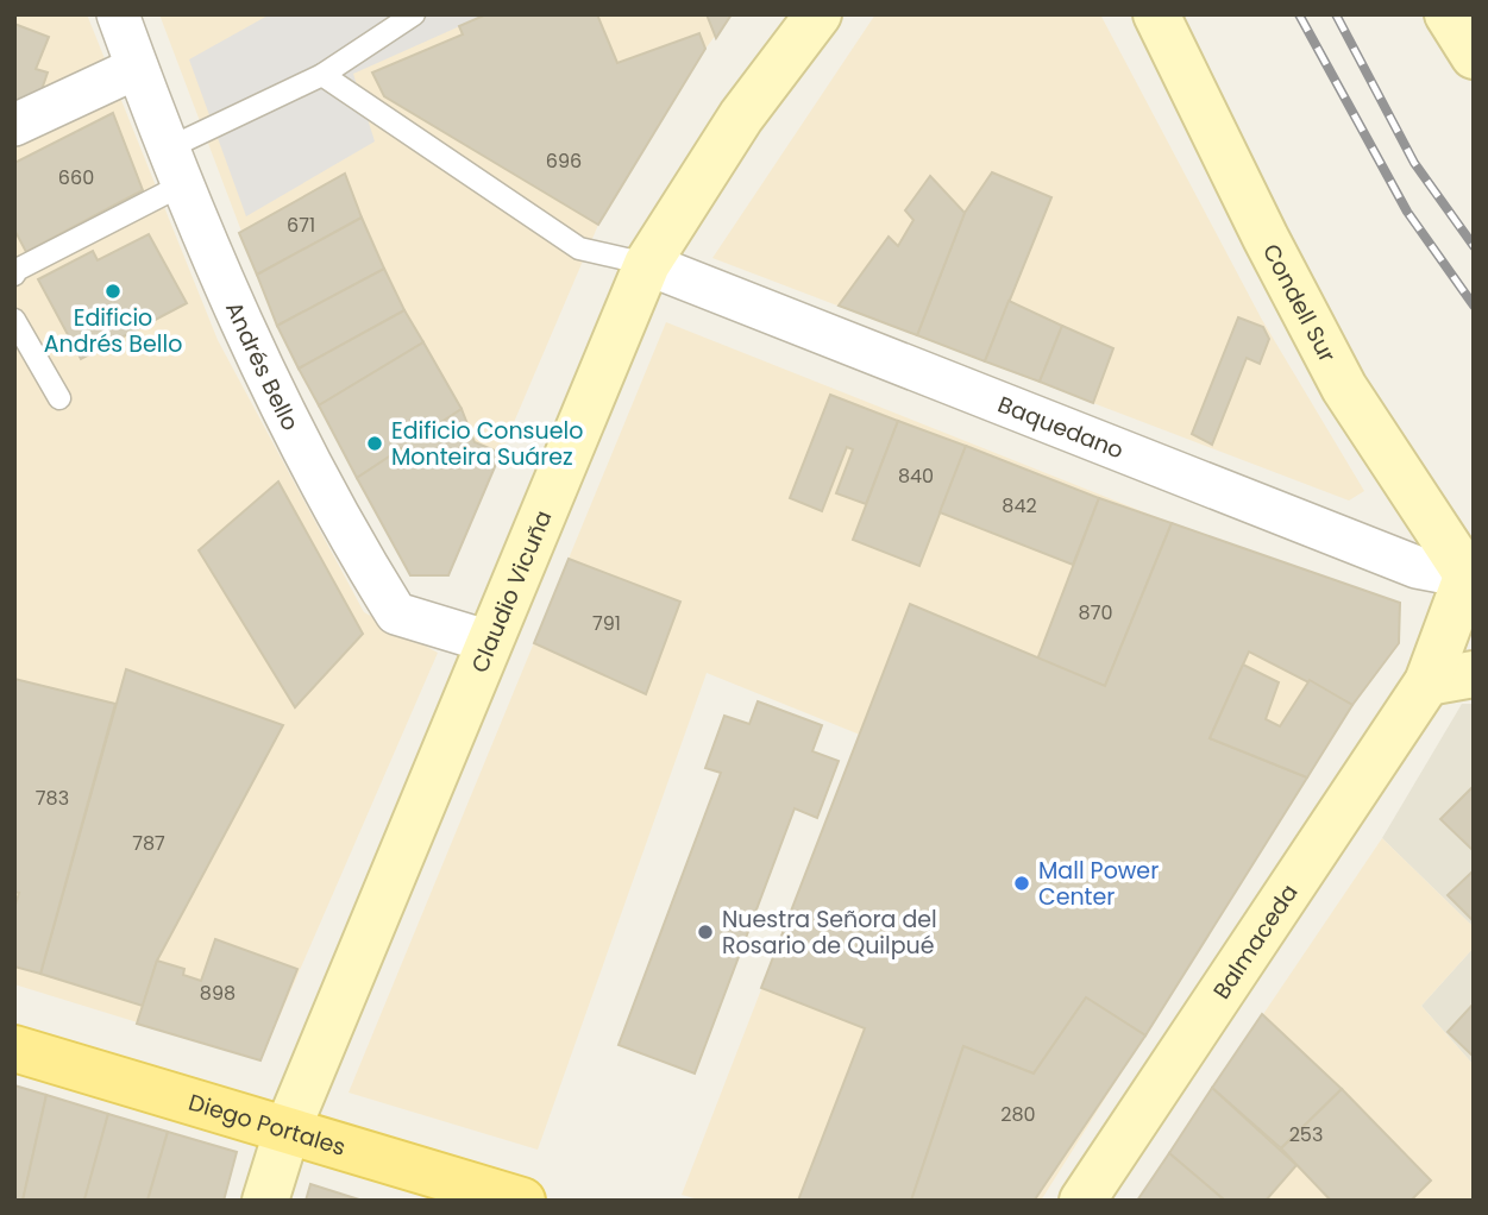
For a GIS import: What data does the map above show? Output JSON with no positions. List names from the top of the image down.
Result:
{
  "streets": {
    "main road": ["Diego Portales"],
    "street": [
      "Condell Sur",
      "Andrés Bello",
      "Baquedano",
      "Claudio Vicuña",
      "Balmaceda"
    ]
  },
  "crossings": [
    ["Condell Sur", "Baquedano"],
    ["Condell Sur", "Balmaceda"],
    ["Andrés Bello", "Claudio Vicuña"],
    ["Baquedano", "Claudio Vicuña"],
    ["Baquedano", "Balmaceda"],
    ["Claudio Vicuña", "Diego Portales"]
  ],
  "places": [
    "Edificio Andrés Bello",
    "Edificio Consuelo Monteira Suárez",
    "Mall Power Center",
    "Nuestra Señora del Rosario de Quilpué"
  ],
  "house_numbers": [
    "696",
    "660",
    "671",
    "840",
    "842",
    "870",
    "791",
    "783",
    "787",
    "898",
    "280",
    "253"
  ]
}
